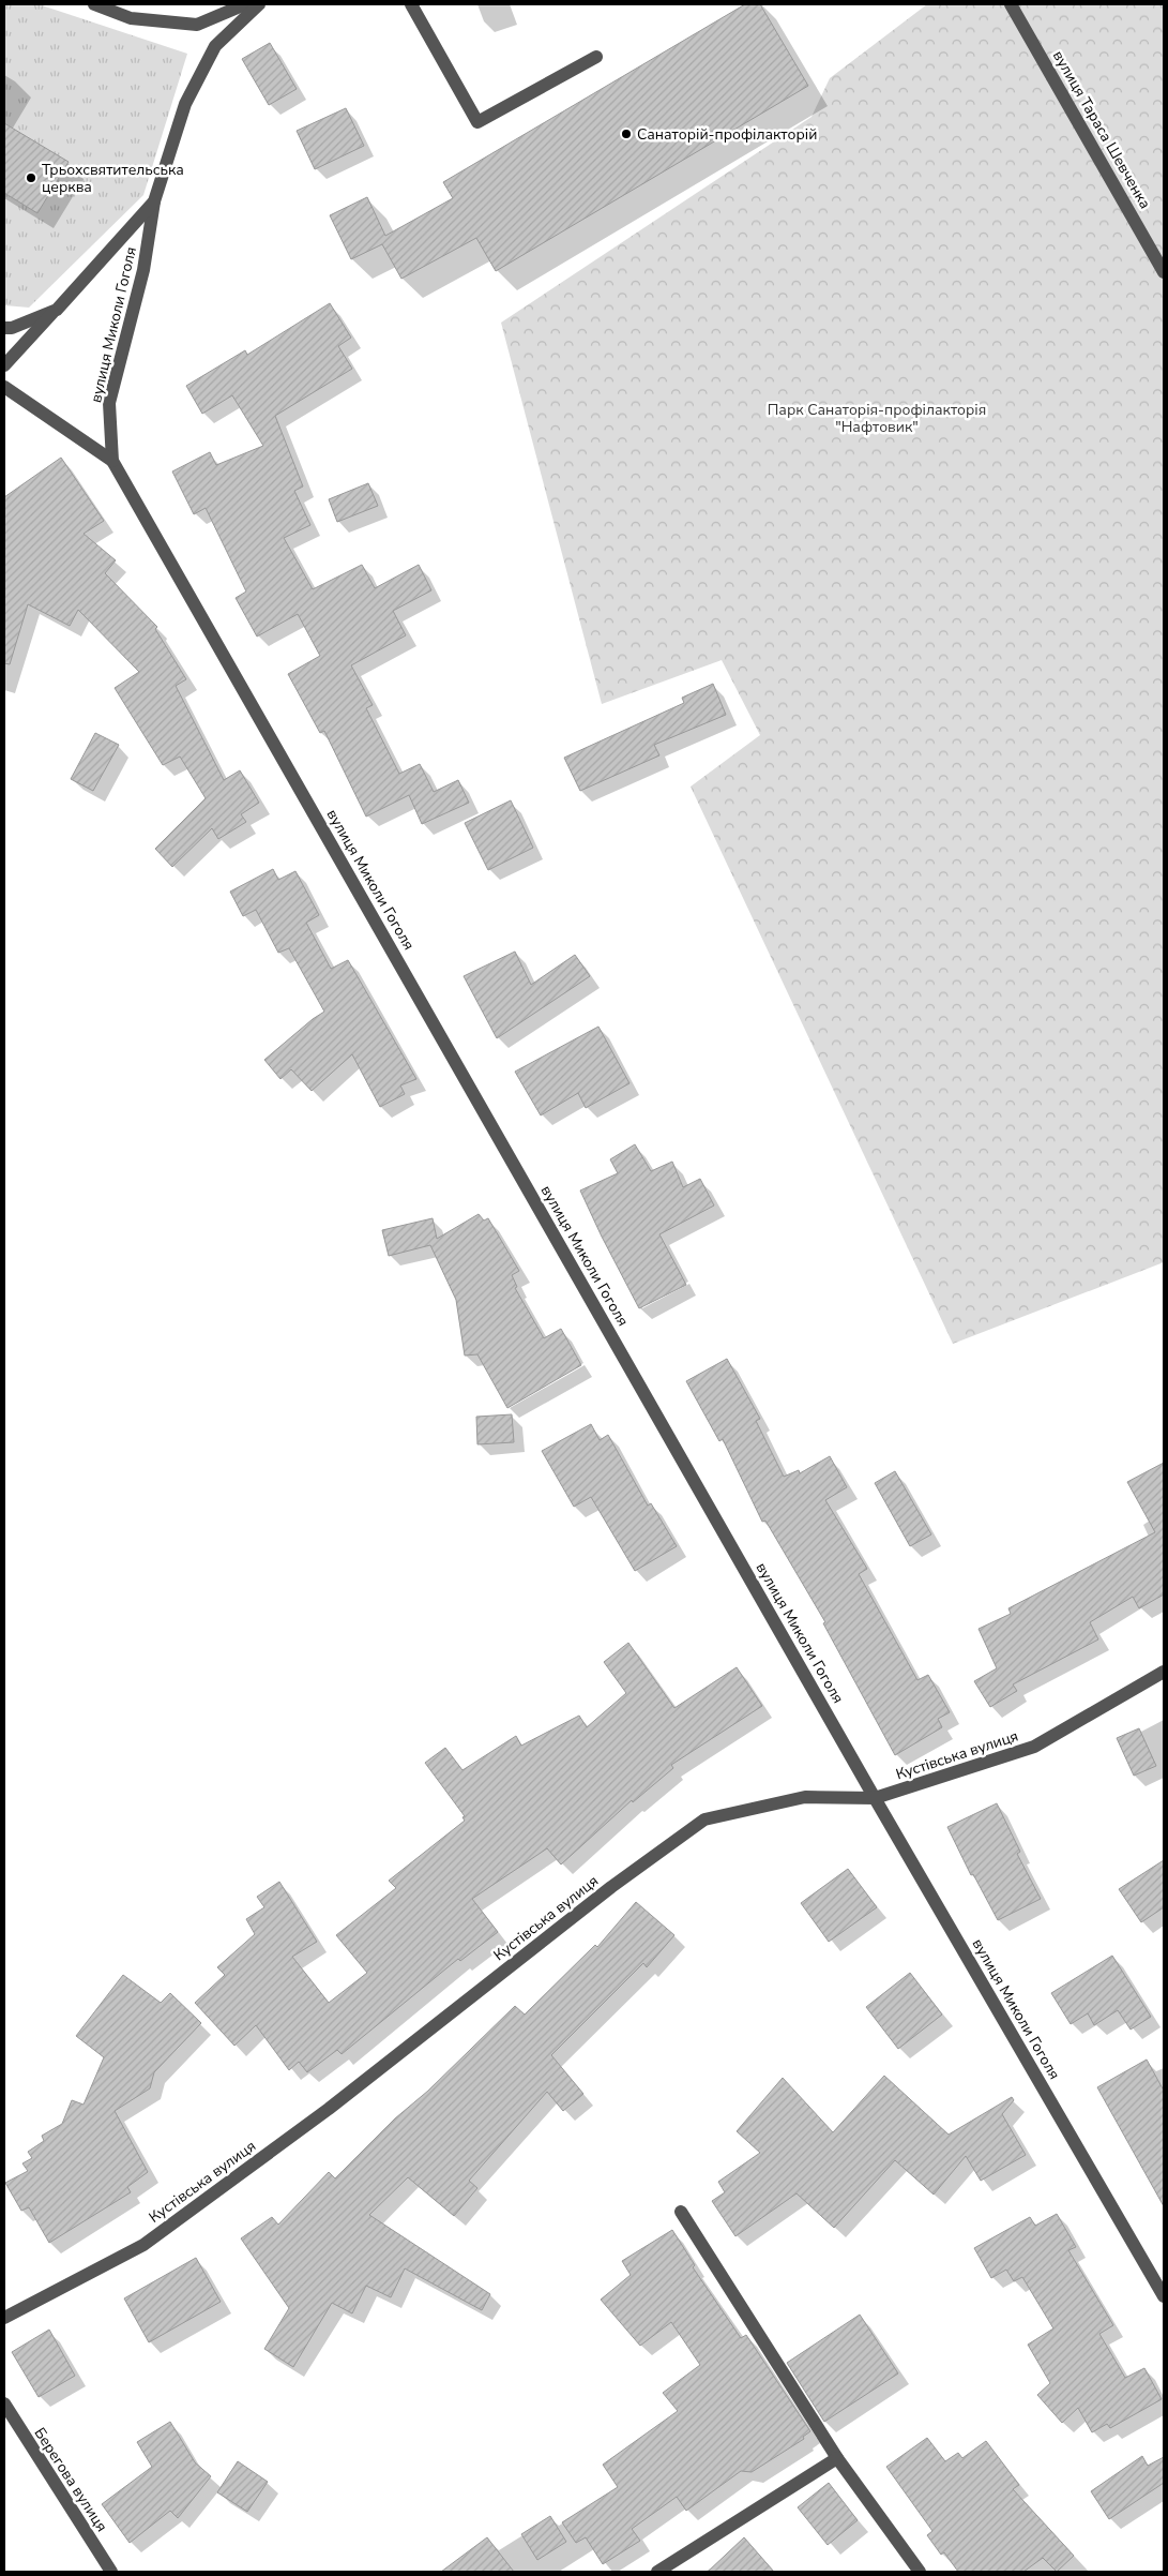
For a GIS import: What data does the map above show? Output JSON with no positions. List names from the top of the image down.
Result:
{
  "streets": {
    "street": [
      "вулиця Тараса Шевченка",
      "вулиця Миколи Гоголя",
      "Кустівська вулиця",
      "Берегова вулиця"
    ]
  },
  "crossings": [
    ["вулиця Миколи Гоголя", "Кустівська вулиця"]
  ],
  "parks": ["Парк Санаторія-профілакторія \"Нафтовик\""],
  "places": ["Санаторій-профілакторій", "Трьохсвятительська церква"]
}
